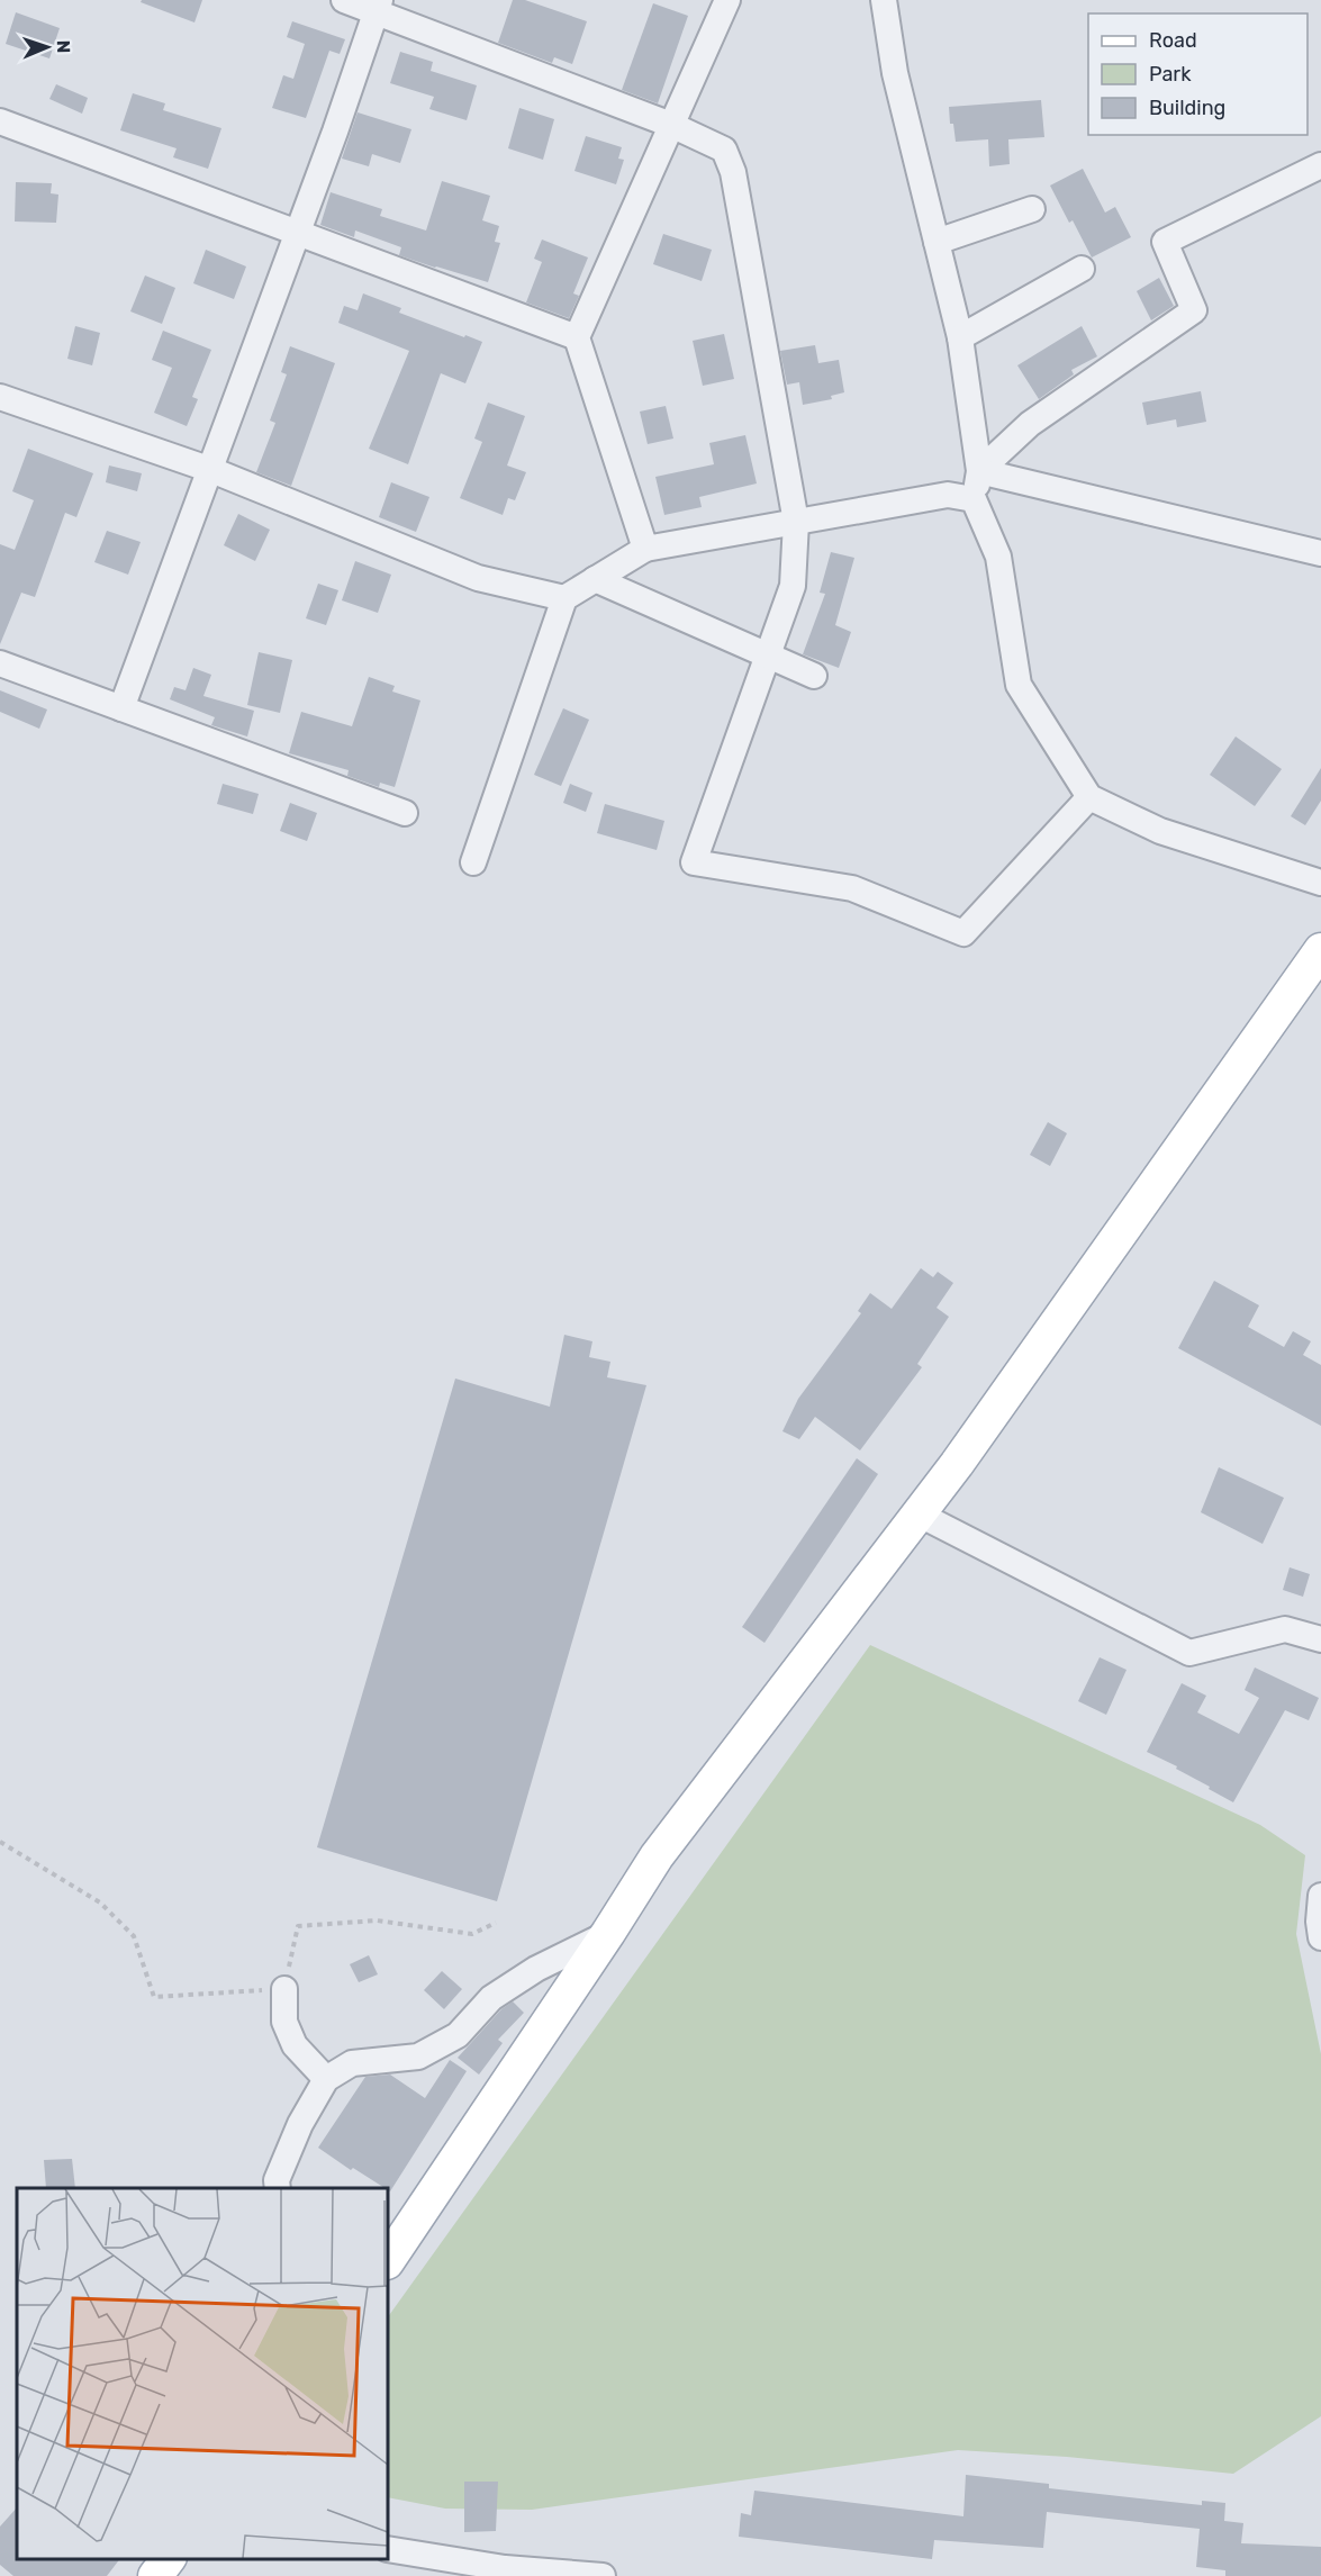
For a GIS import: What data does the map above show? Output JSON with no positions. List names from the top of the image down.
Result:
{
  "legend": ["Road", "Park", "Building"],
  "north": "right"
}
